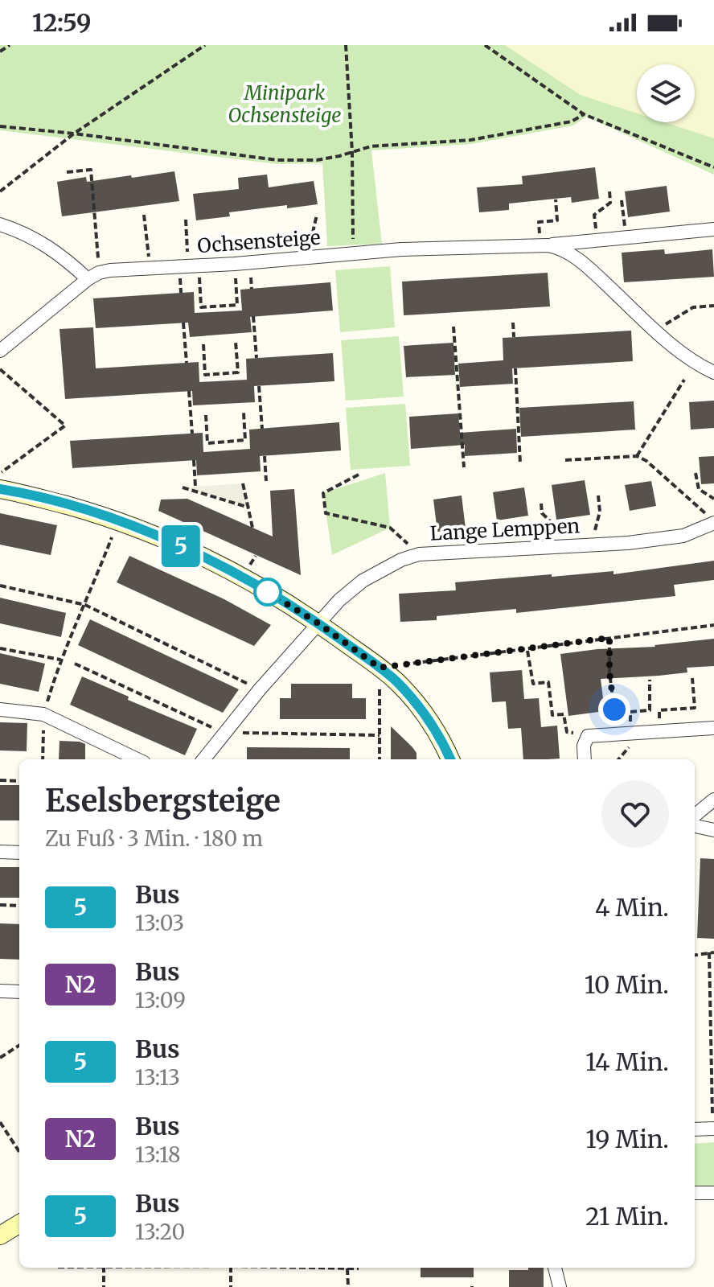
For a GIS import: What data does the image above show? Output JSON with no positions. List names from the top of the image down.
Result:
{
  "streets": {
    "street": ["Ochsensteige", "Lange Lemppen"]
  },
  "parks": ["Minipark Ochsensteige"],
  "lines": ["bus line 5"],
  "page": {
    "status": "12:59",
    "on_map": "5",
    "heading": ["Eselsbergsteige", "Zu Fuß · 3 Min. · 180 m"],
    "list": [
      {
        "mark": "5",
        "name": "Bus",
        "note": "13:03",
        "value": "4 Min."
      },
      {
        "mark": "N2",
        "name": "Bus",
        "note": "13:09",
        "value": "10 Min."
      },
      {
        "mark": "5",
        "name": "Bus",
        "note": "13:13",
        "value": "14 Min."
      },
      {
        "mark": "N2",
        "name": "Bus",
        "note": "13:18",
        "value": "19 Min."
      },
      {
        "mark": "5",
        "name": "Bus",
        "note": "13:20",
        "value": "21 Min."
      }
    ]
  }
}
